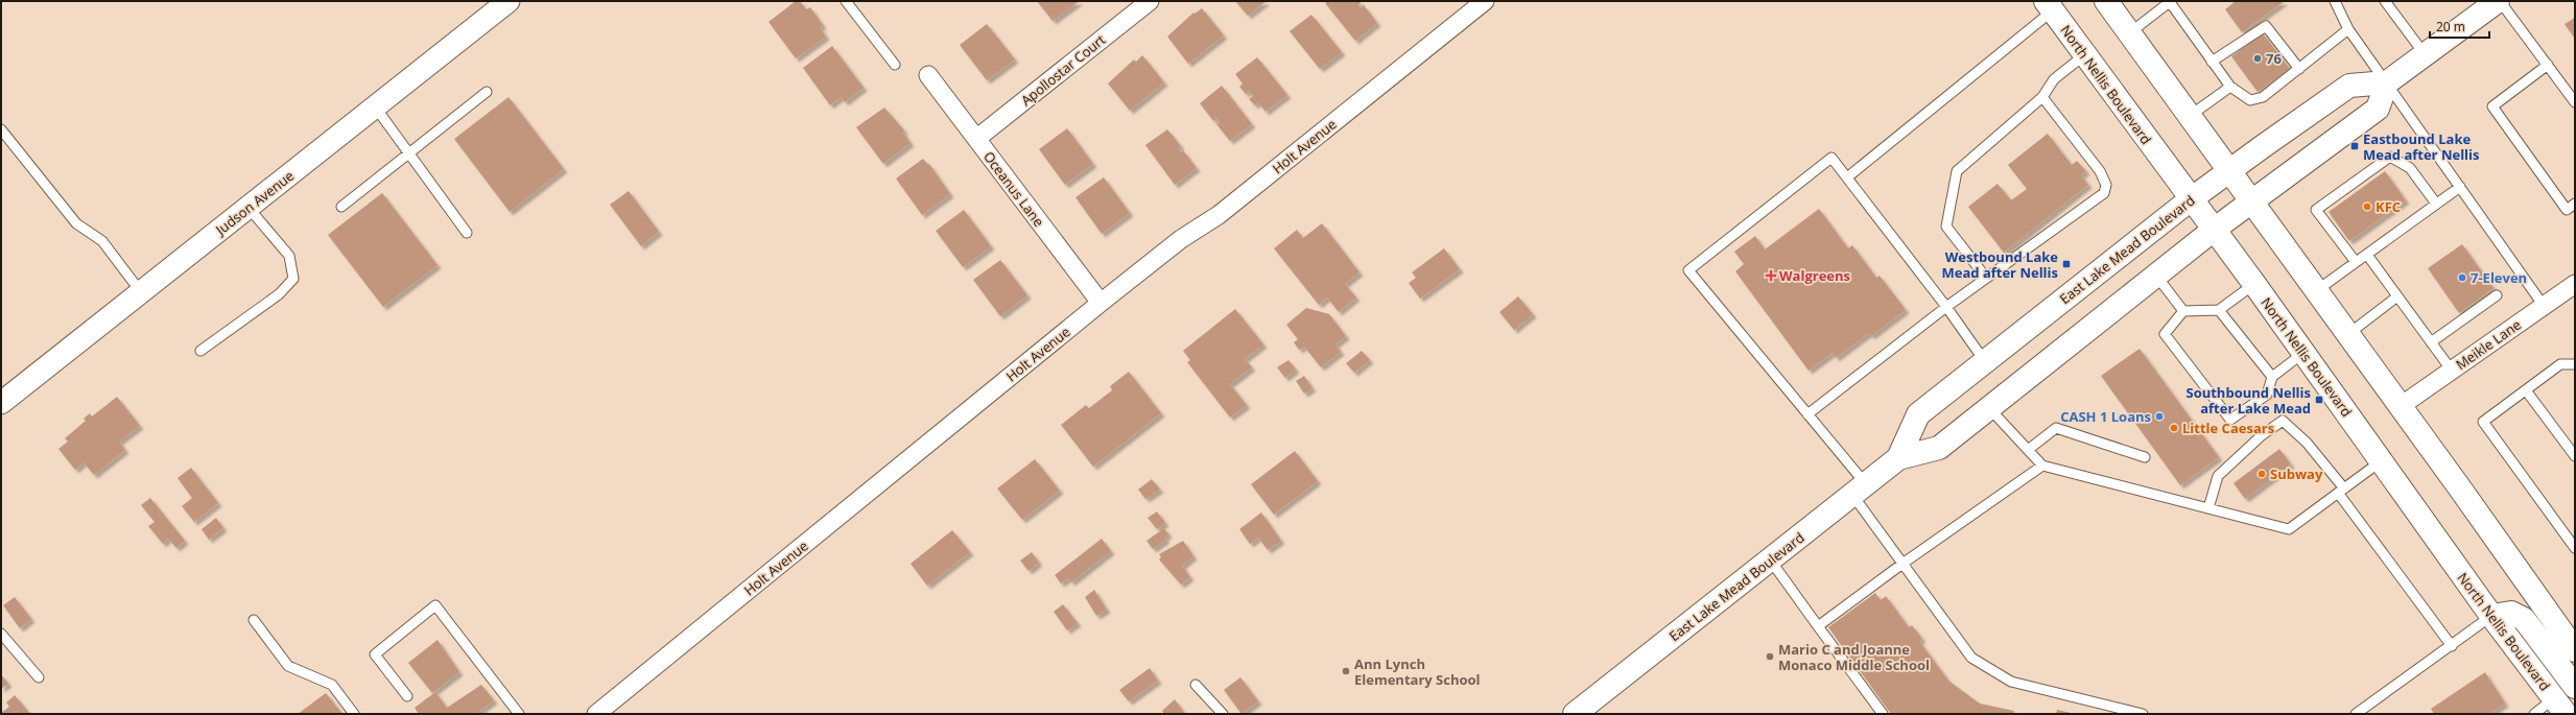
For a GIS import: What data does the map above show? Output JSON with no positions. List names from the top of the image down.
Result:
{
  "streets": {
    "main road": ["North Nellis Boulevard", "East Lake Mead Boulevard"],
    "street": [
      "Apollostar Court",
      "Holt Avenue",
      "Oceanus Lane",
      "Judson Avenue",
      "Meikle Lane"
    ]
  },
  "crossings": [
    ["Apollostar Court", "Oceanus Lane"],
    ["North Nellis Boulevard", "East Lake Mead Boulevard"],
    ["Holt Avenue", "Oceanus Lane"]
  ],
  "places": {
    "other": [
      "76",
      "KFC",
      "7-Eleven",
      "CASH 1 Loans",
      "Little Caesars",
      "Subway",
      "Mario C and Joanne Monaco Middle School",
      "Ann Lynch Elementary School"
    ],
    "transit": ["Eastbound Lake Mead after Nellis", "Westbound Lake Mead after Nellis", "Southbound Nellis after Lake Mead"],
    "health": ["Walgreens"]
  },
  "scale_bar": "20 m"
}
